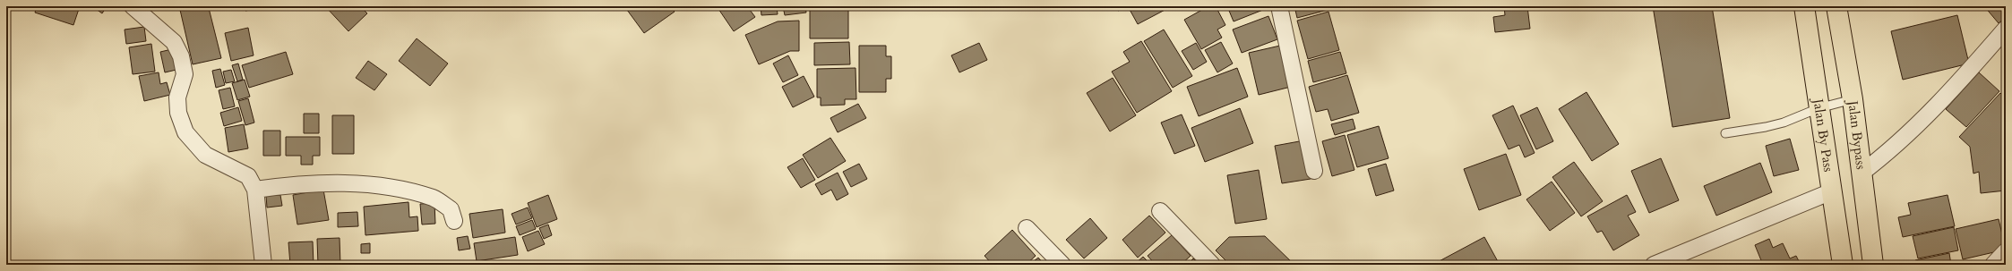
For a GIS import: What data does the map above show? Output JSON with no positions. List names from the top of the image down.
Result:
{
  "streets": {
    "highway": ["Jalan Bypass", "Jalan By Pass"]
  }
}
